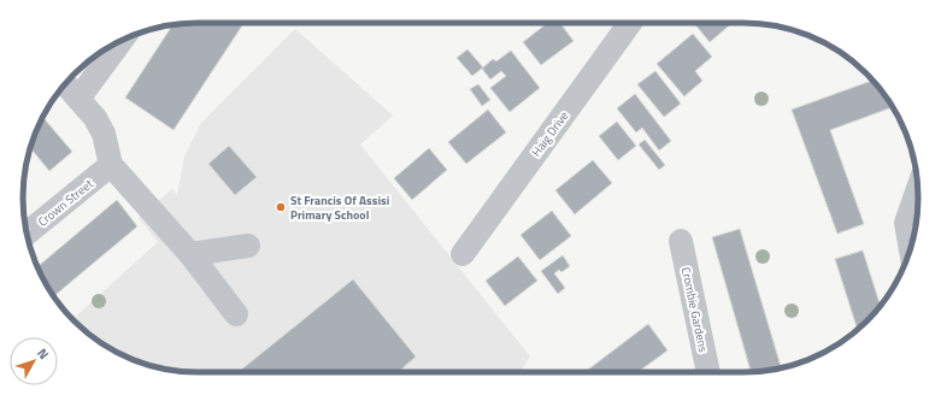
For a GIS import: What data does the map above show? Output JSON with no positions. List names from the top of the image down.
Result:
{
  "streets": {
    "street": ["Haig Drive", "Crown Street", "Crombie Gardens"]
  },
  "places": ["St Francis Of Assisi Primary School"],
  "north": "top right"
}
